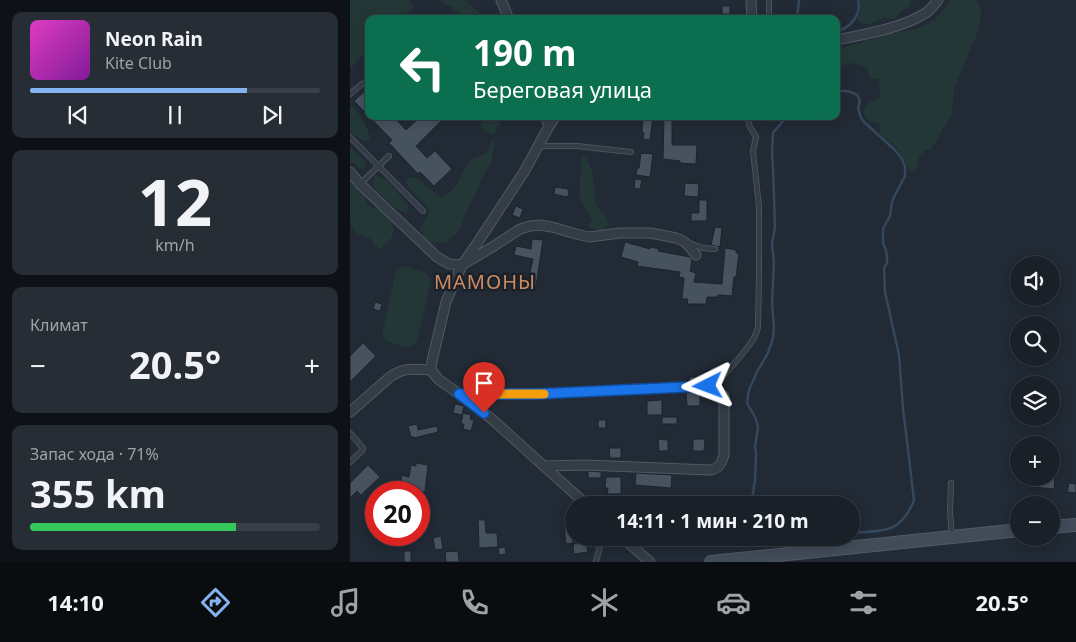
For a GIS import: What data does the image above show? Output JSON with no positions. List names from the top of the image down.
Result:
{
  "districts": ["МАМОНЫ"],
  "page": {
    "turn": ["190 m", "Береговая улица"],
    "song": ["Neon Rain", "Kite Club"],
    "tile": [
      ["12", "km/h"],
      "Климат",
      ["Запас хода · 71%", "355 km"]
    ],
    "map_buttons": ["+", "−"],
    "heat": ["−", "20.5°", "+"],
    "limit": "20",
    "trip": "14:11 · 1 мин · 210 m",
    "tabs": ["14:10", "20.5°"]
  }
}
